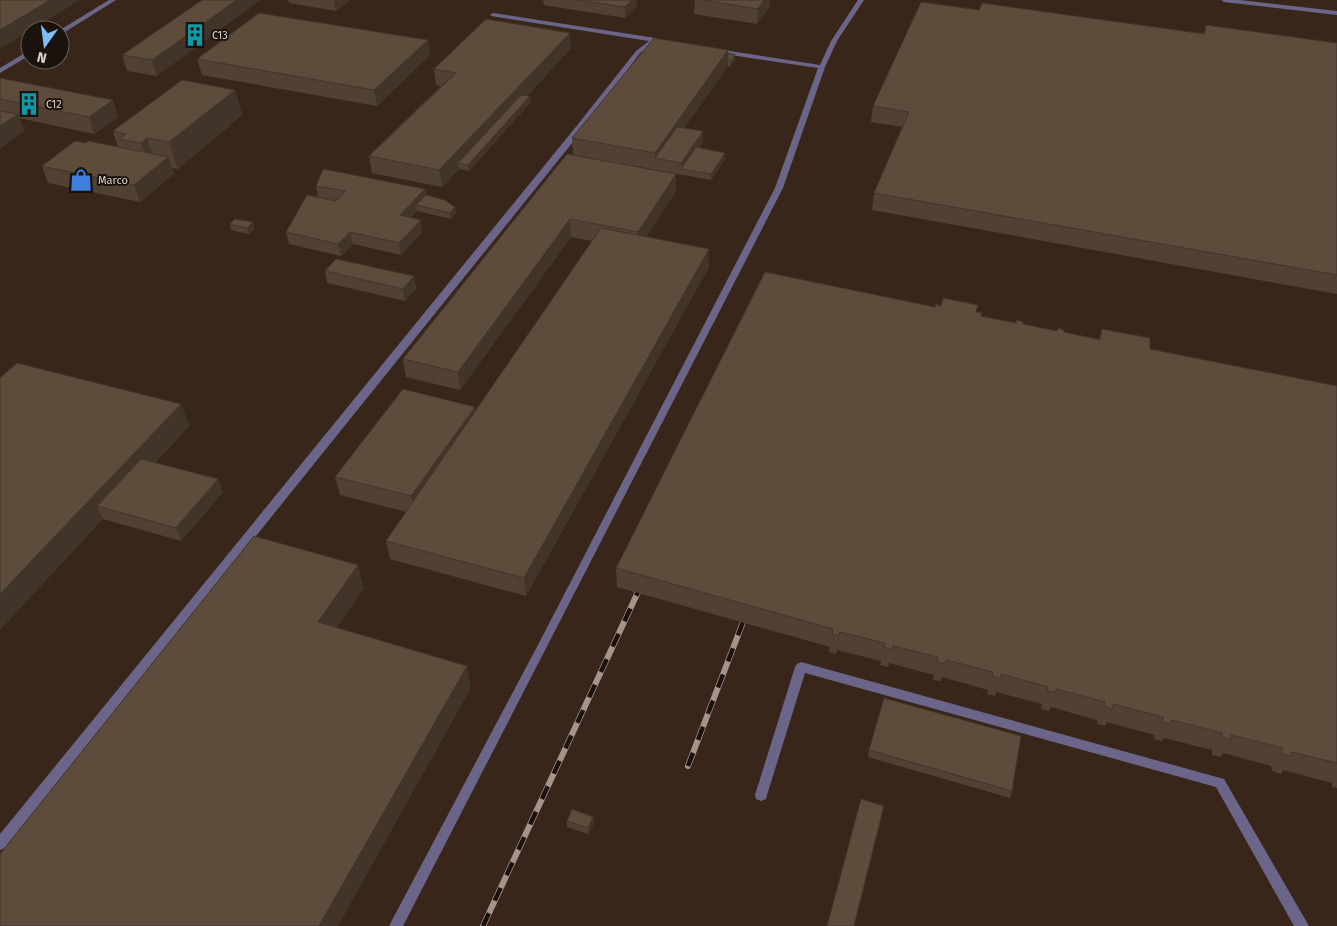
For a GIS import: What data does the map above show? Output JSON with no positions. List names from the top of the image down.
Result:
{
  "places": {
    "building": ["C13", "C12"],
    "shop": ["Marco"]
  },
  "north": "bottom"
}
